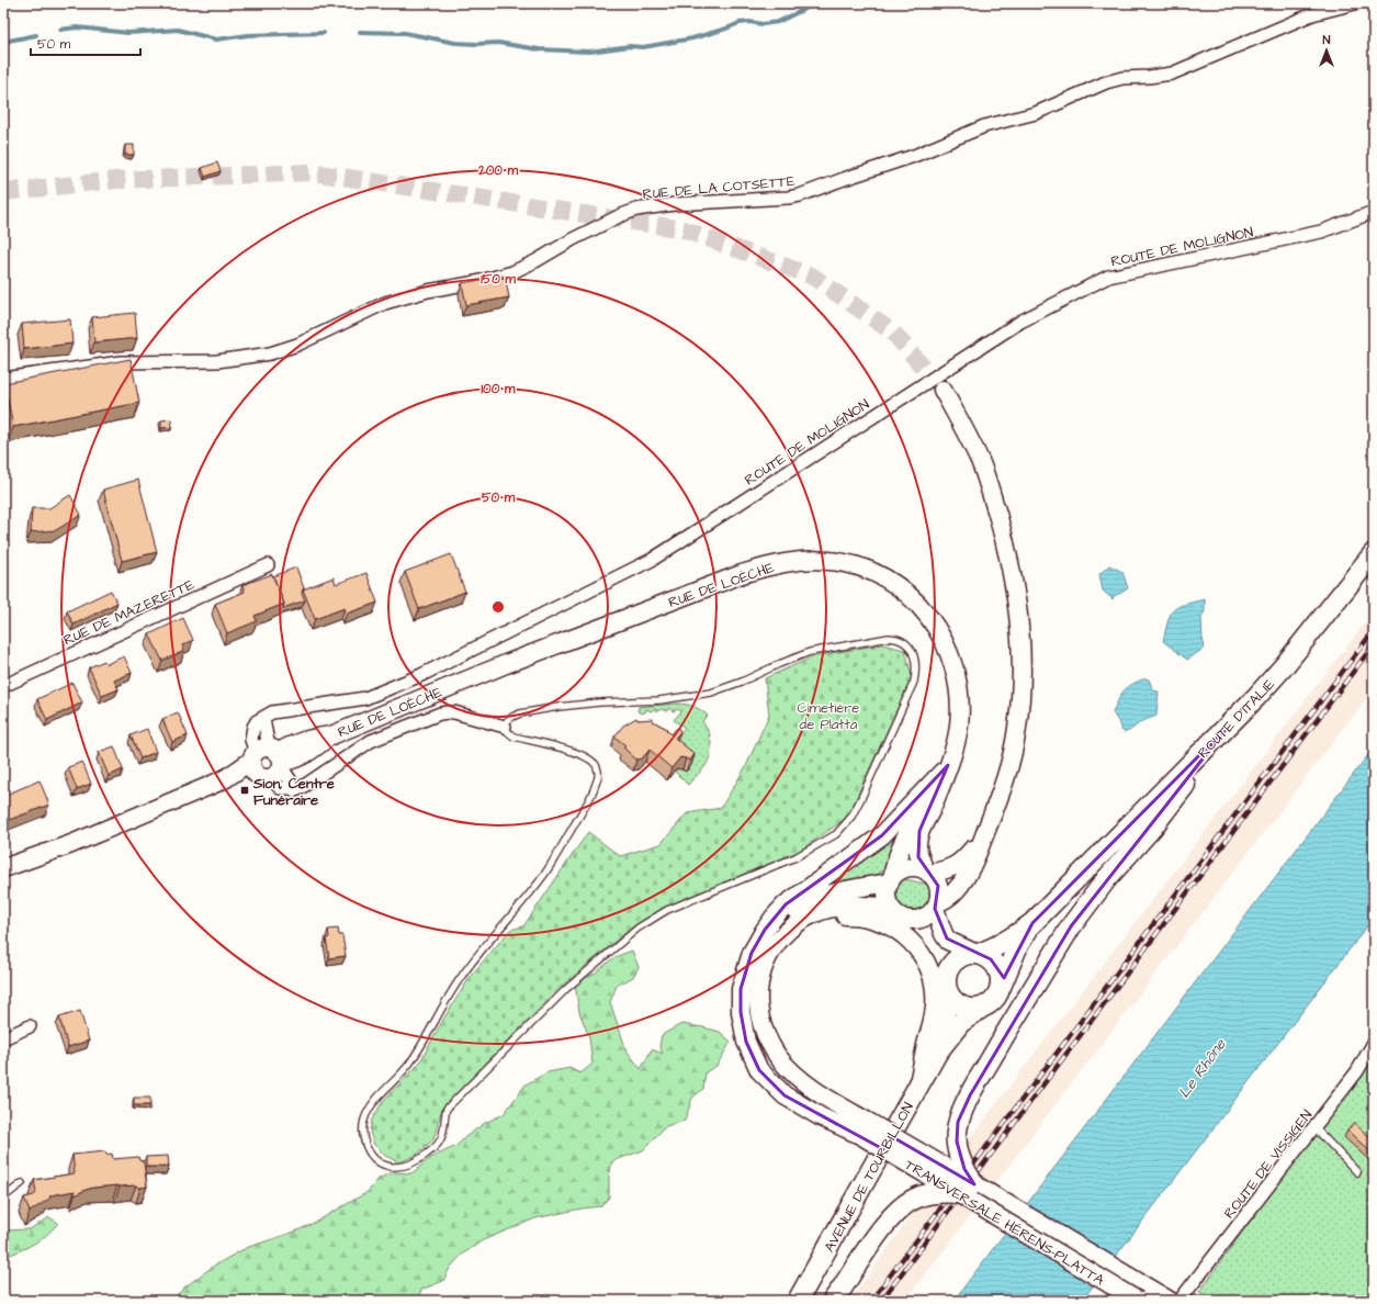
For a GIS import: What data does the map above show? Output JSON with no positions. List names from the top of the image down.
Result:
{
  "streets": {
    "main road": ["ROUTE D'ITALIE", "AVENUE DE TOURBILLON"],
    "street": [
      "RUE DE LA COTSETTE",
      "ROUTE DE MOLIGNON",
      "RUE DE LOÈCHE",
      "RUE DE MAZERETTE",
      "ROUTE DE VISSIGEN",
      "TRANSVERSALE HÉRENS-PLATTA"
    ]
  },
  "crossings": [
    ["ROUTE DE MOLIGNON", "RUE DE LOÈCHE"],
    ["RUE DE LOÈCHE", "TRANSVERSALE HÉRENS-PLATTA"],
    ["ROUTE D'ITALIE", "AVENUE DE TOURBILLON"]
  ],
  "water": ["Le Rhône"],
  "parks": ["Cimetière de Platta"],
  "places": {
    "transit": ["Sion, Centre Funéraire"]
  },
  "scale_bar": "50 m",
  "north": "top",
  "rings": [
    "200 m",
    "150 m",
    "100 m",
    "50 m"
  ]
}
